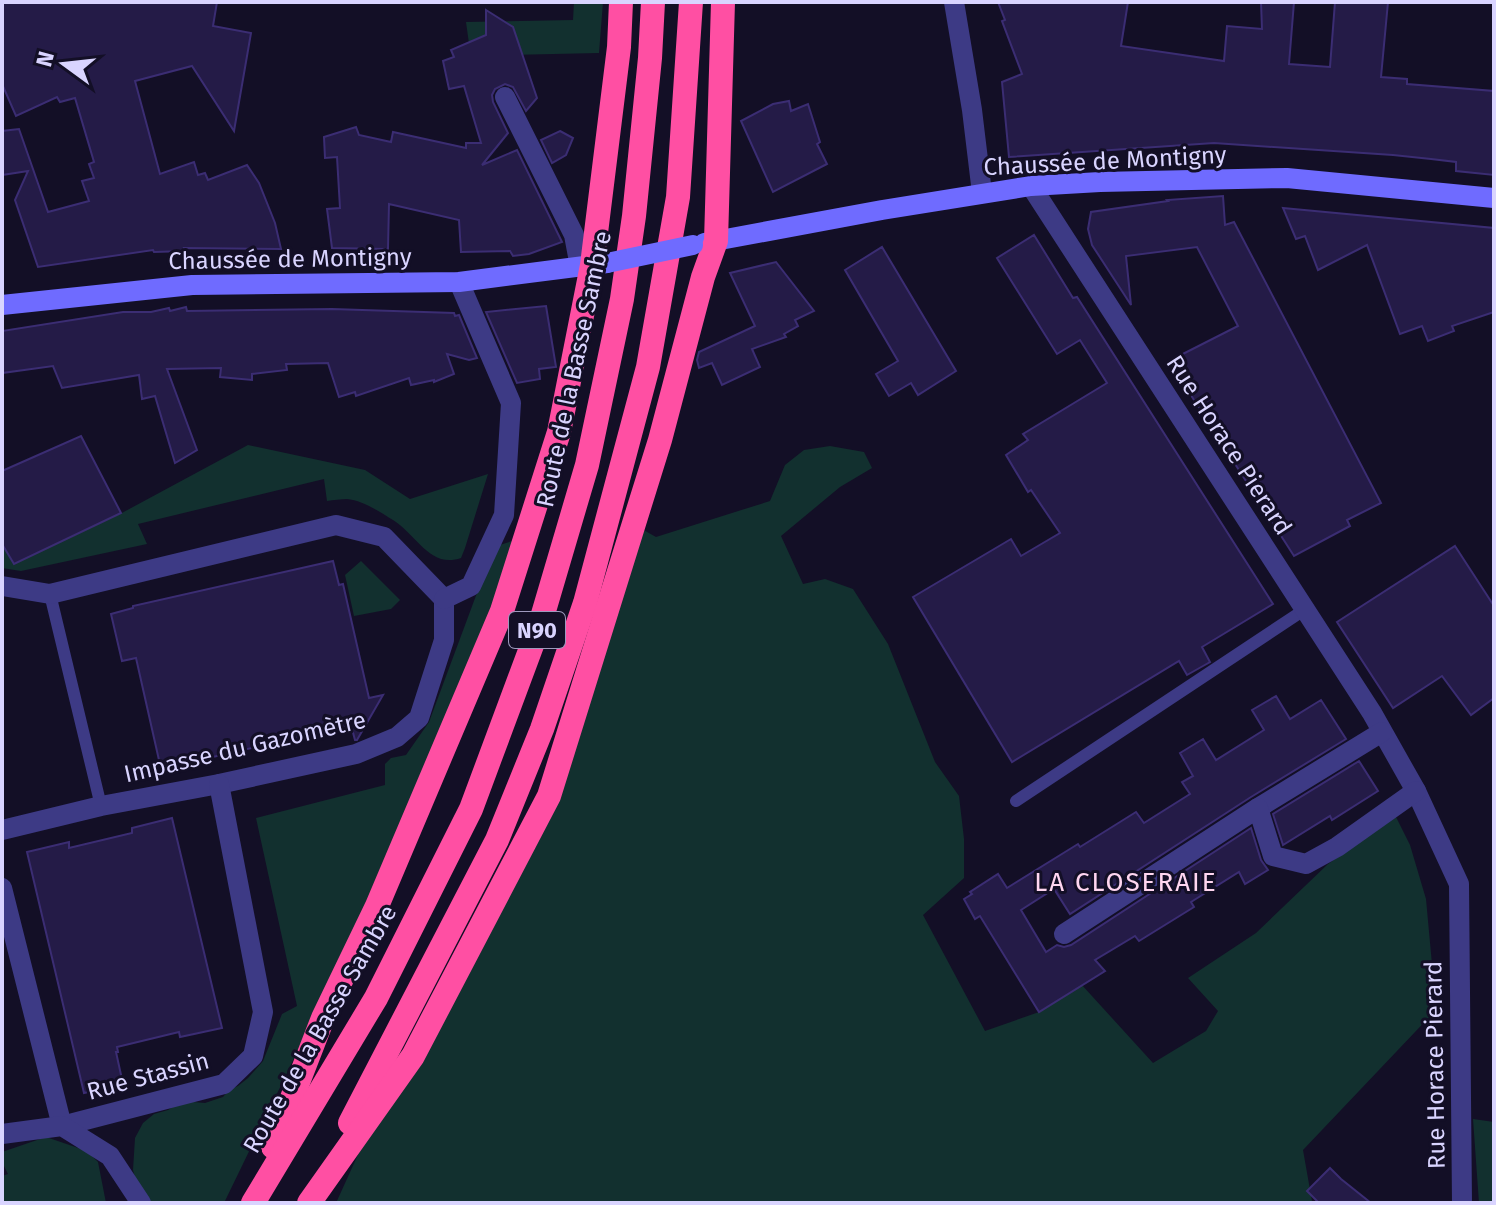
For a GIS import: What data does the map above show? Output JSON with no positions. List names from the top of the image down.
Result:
{
  "streets": {
    "highway": ["Route de la Basse Sambre", "N90"],
    "main road": ["Chaussée de Montigny"],
    "street": ["Rue Horace Pierard", "Impasse du Gazomètre", "Rue Stassin"]
  },
  "crossings": [
    ["Chaussée de Montigny", "Rue Horace Pierard"],
    ["Impasse du Gazomètre", "Rue Stassin"]
  ],
  "districts": ["LA CLOSERAIE"],
  "north": "left"
}
